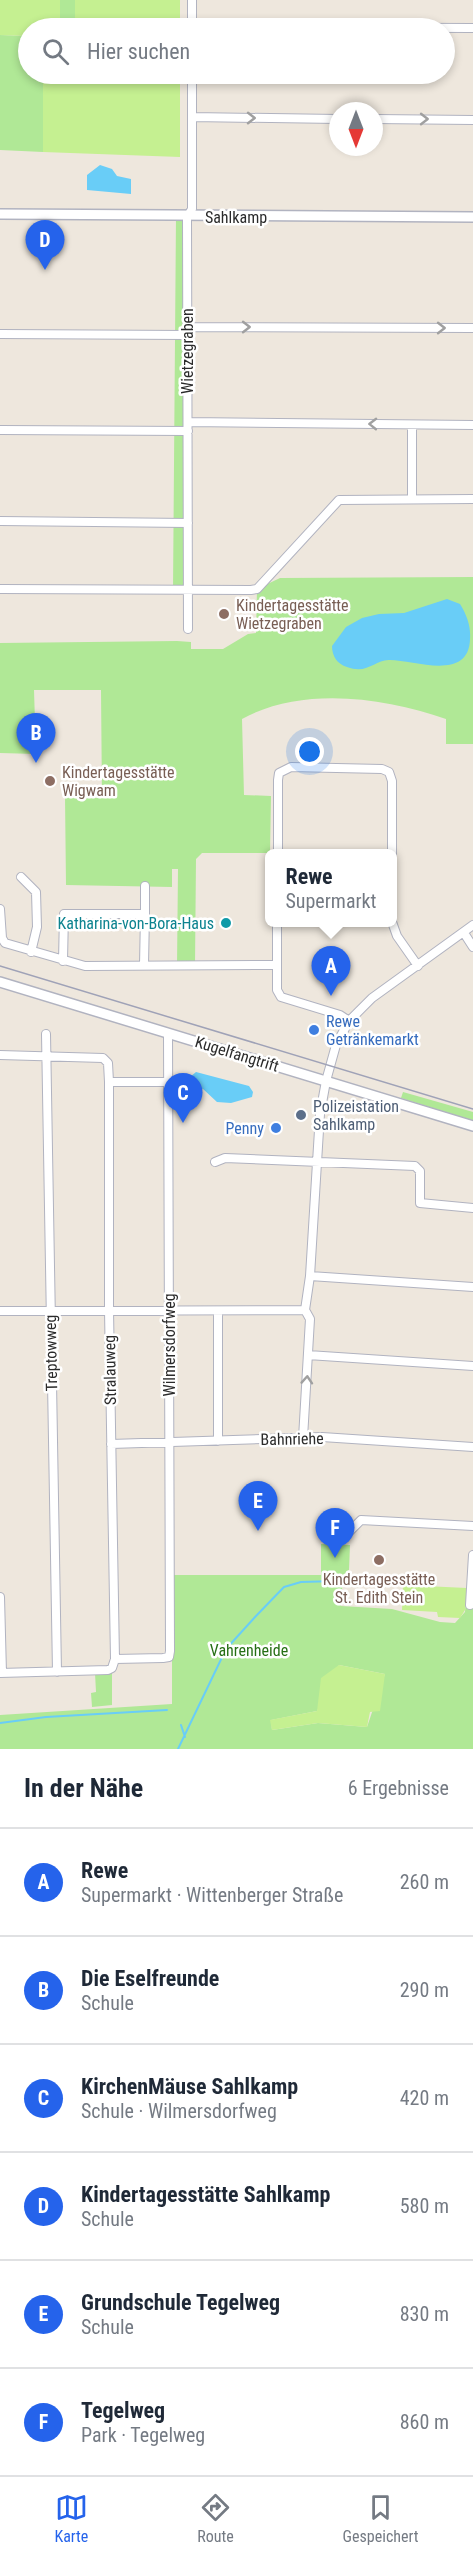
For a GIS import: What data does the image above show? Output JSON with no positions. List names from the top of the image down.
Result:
{
  "streets": {
    "street": [
      "Sahlkamp",
      "Wietzegraben",
      "Kugelfangtrift",
      "Wilmersdorfweg",
      "Treptowweg",
      "Stralauweg",
      "Bahnriehe"
    ]
  },
  "crossings": [
    ["Sahlkamp", "Wietzegraben"],
    ["Kugelfangtrift", "Wilmersdorfweg"],
    ["Wilmersdorfweg", "Stralauweg"],
    ["Wilmersdorfweg", "Bahnriehe"],
    ["Stralauweg", "Bahnriehe"]
  ],
  "parks": ["Vahrenheide"],
  "places": [
    "Kindertagesstätte Wietzegraben",
    "Kindertagesstätte Wigwam",
    "Katharina-von-Bora-Haus",
    "Rewe Getränkemarkt",
    "Polizeistation Sahlkamp",
    "Penny",
    "Kindertagesstätte St. Edith Stein"
  ],
  "north": "bottom",
  "page": {
    "search": "Hier suchen",
    "pins": [
      "D",
      "B",
      "A",
      "C",
      "E",
      "F"
    ],
    "popup": ["Rewe", "Supermarkt"],
    "heading": ["In der Nähe", "6 Ergebnisse"],
    "list": [
      {
        "mark": "A",
        "name": "Rewe",
        "note": "Supermarkt · Wittenberger Straße",
        "value": "260 m"
      },
      {
        "mark": "B",
        "name": "Die Eselfreunde",
        "note": "Schule",
        "value": "290 m"
      },
      {
        "mark": "C",
        "name": "KirchenMäuse Sahlkamp",
        "note": "Schule · Wilmersdorfweg",
        "value": "420 m"
      },
      {
        "mark": "D",
        "name": "Kindertagesstätte Sahlkamp",
        "note": "Schule",
        "value": "580 m"
      },
      {
        "mark": "E",
        "name": "Grundschule Tegelweg",
        "note": "Schule",
        "value": "830 m"
      },
      {
        "mark": "F",
        "name": "Tegelweg",
        "note": "Park · Tegelweg",
        "value": "860 m"
      }
    ],
    "nav": ["Karte", "Route", "Gespeichert"]
  }
}
